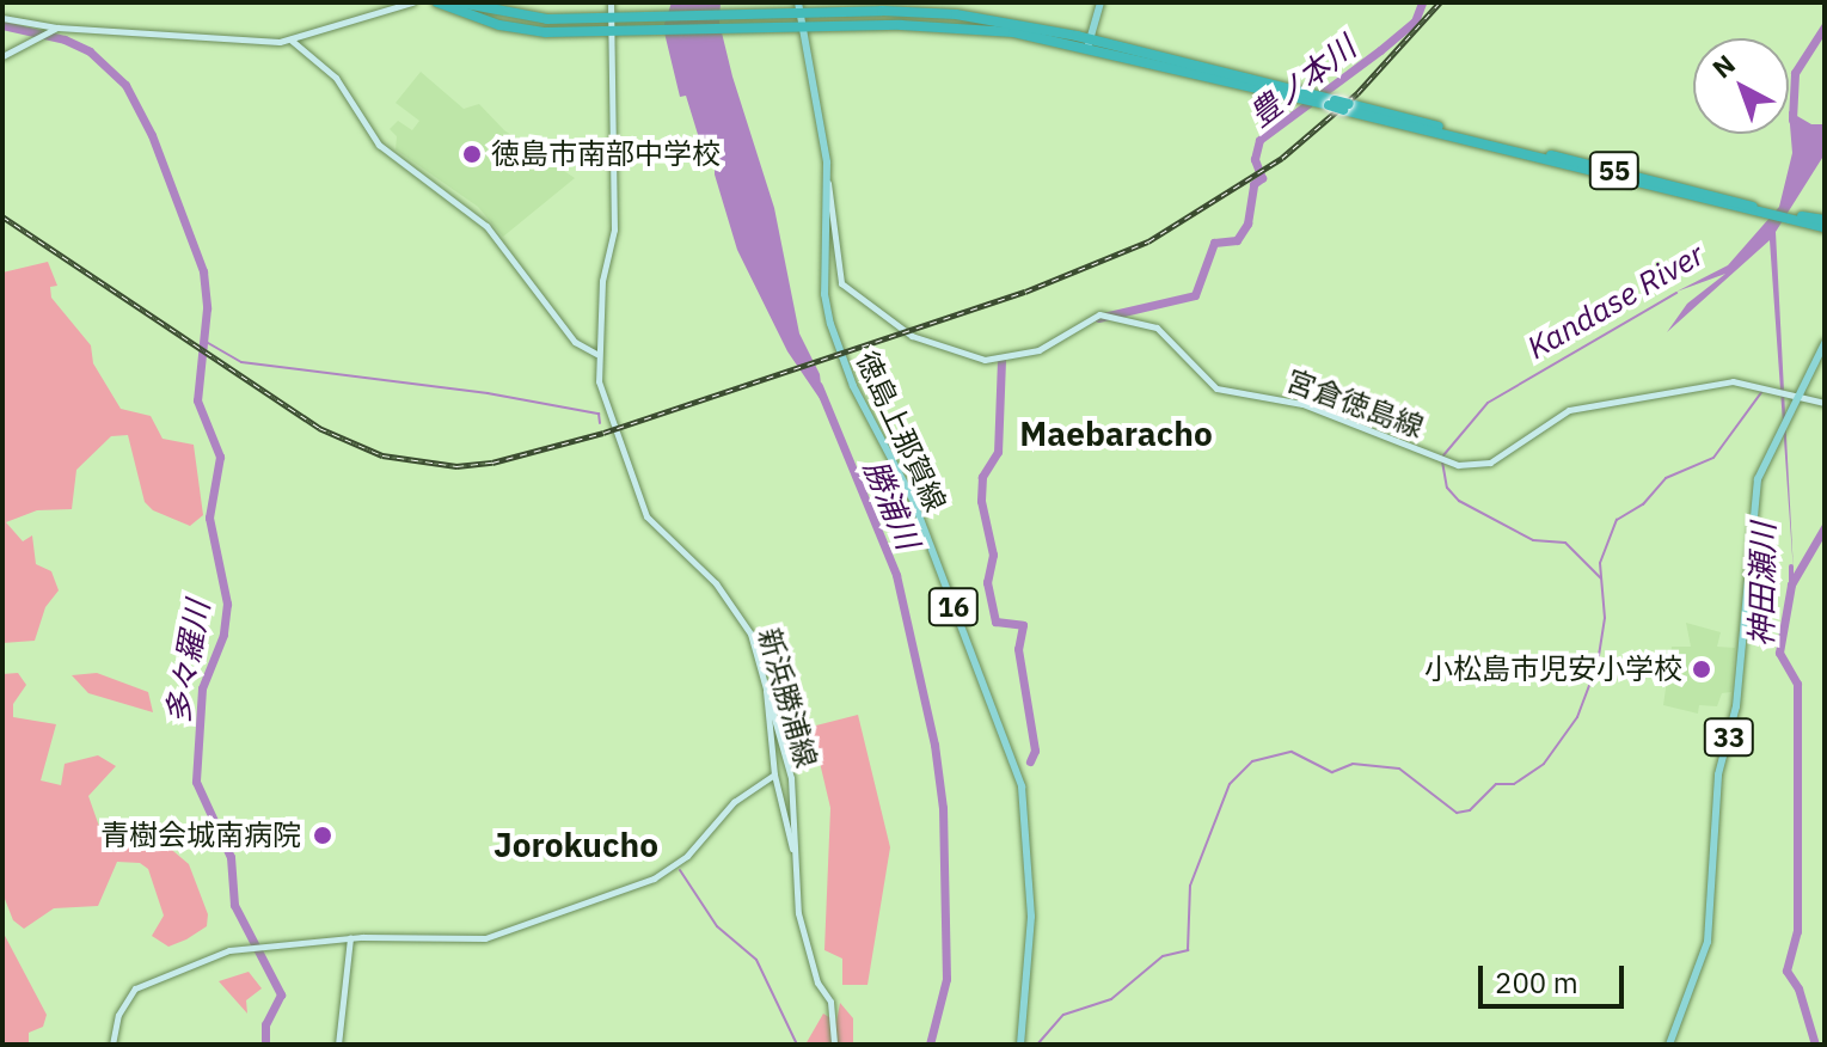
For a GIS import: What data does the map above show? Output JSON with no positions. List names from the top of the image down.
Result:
{
  "streets": {
    "highway": ["55"],
    "main road": [
      "宮倉徳島線",
      "徳島上那賀線",
      "16",
      "新浜勝浦線",
      "33"
    ]
  },
  "crossings": [
    ["55", "徳島上那賀線"],
    ["55", "新浜勝浦線"],
    ["宮倉徳島線", "徳島上那賀線"],
    ["宮倉徳島線", "33"]
  ],
  "districts": ["Maebaracho", "Jorokucho"],
  "water": [
    "豊ノ本川",
    "Kandase River",
    "勝浦川",
    "神田瀬川",
    "多々羅川"
  ],
  "places": ["徳島市南部中学校", "小松島市児安小学校", "青樹会城南病院"],
  "scale_bar": "200 m",
  "north": "top left"
}
